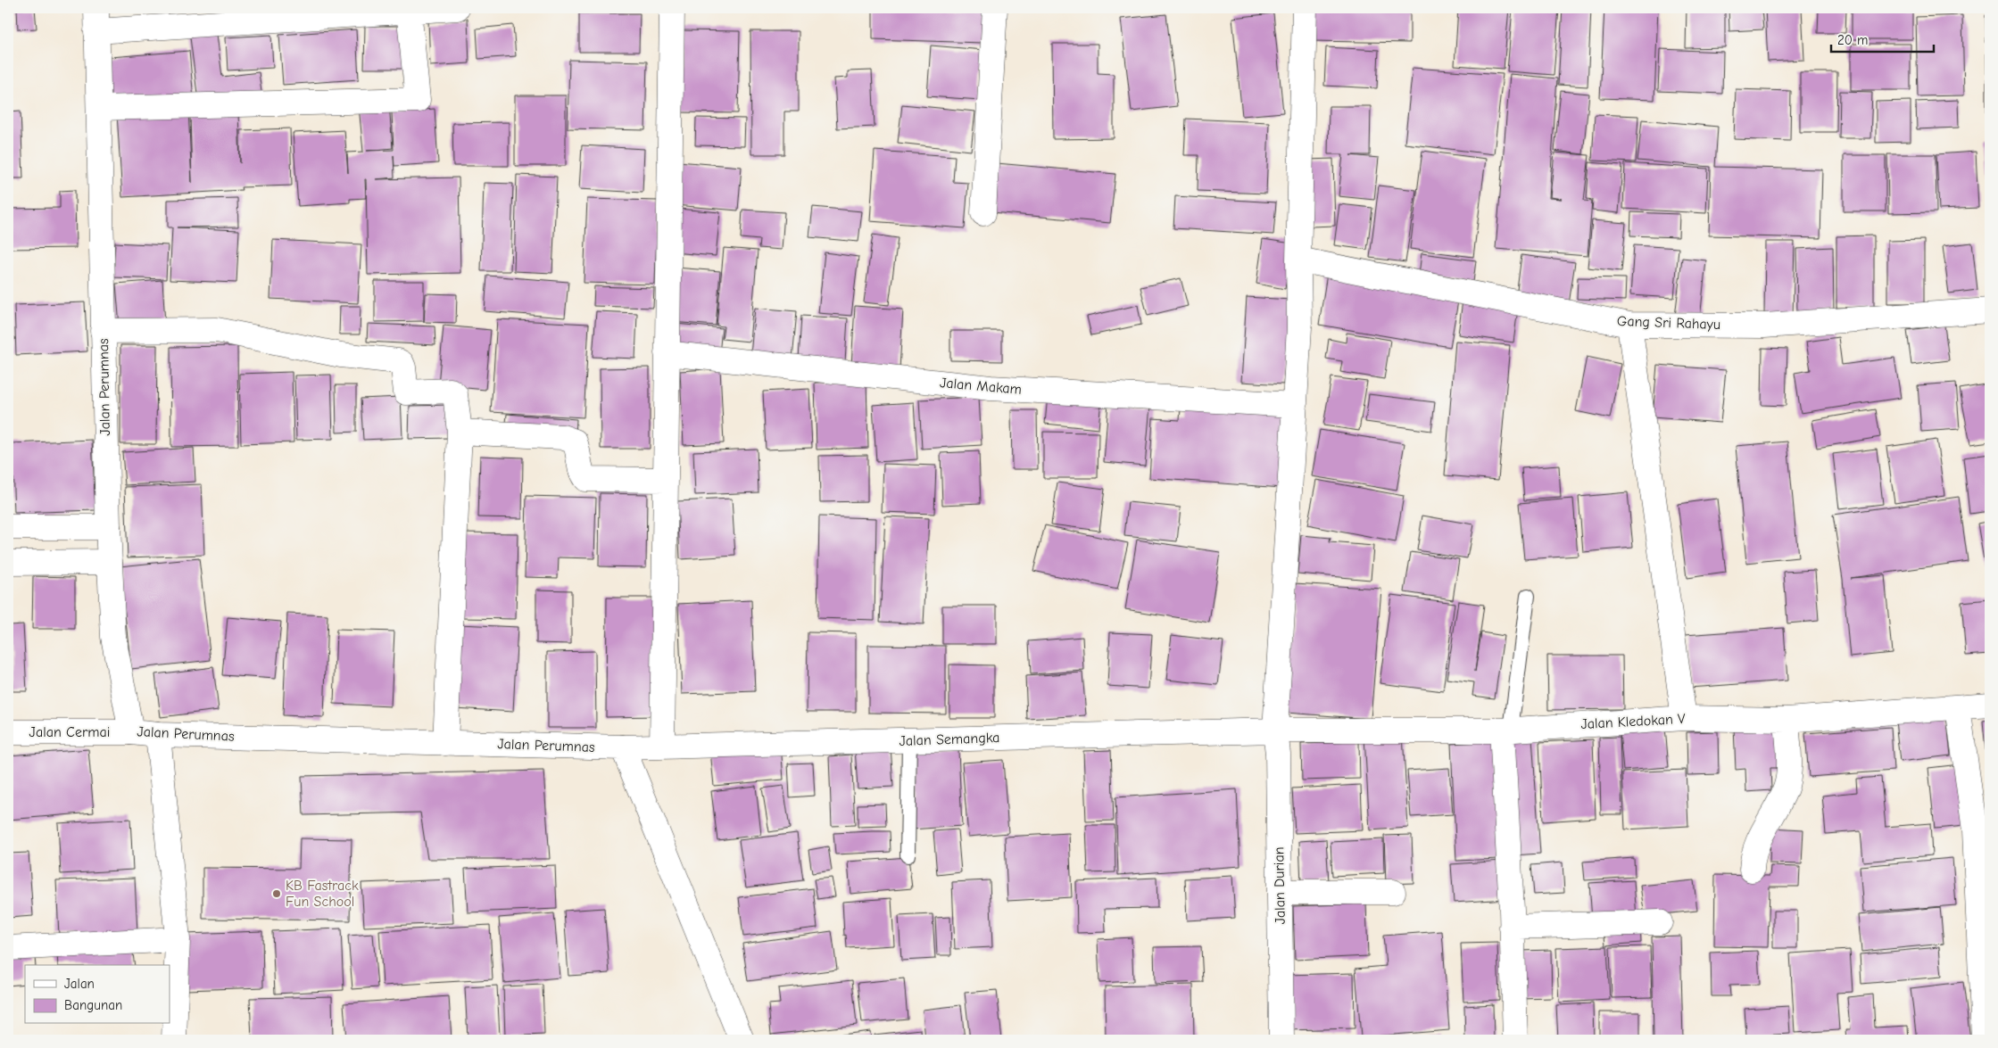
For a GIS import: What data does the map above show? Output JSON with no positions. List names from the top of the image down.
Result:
{
  "streets": {
    "street": [
      "Gang Sri Rahayu",
      "Jalan Makam",
      "Jalan Perumnas",
      "Jalan Kledokan V",
      "Jalan Cermai",
      "Jalan Semangka",
      "Jalan Durian"
    ]
  },
  "crossings": [
    ["Gang Sri Rahayu", "Jalan Durian"],
    ["Jalan Makam", "Jalan Durian"],
    ["Jalan Perumnas", "Jalan Cermai"],
    ["Jalan Perumnas", "Jalan Semangka"],
    ["Jalan Kledokan V", "Jalan Semangka"],
    ["Jalan Kledokan V", "Jalan Durian"],
    ["Jalan Semangka", "Jalan Durian"]
  ],
  "places": ["KB Fastrack Fun School"],
  "legend": ["Jalan", "Bangunan"],
  "scale_bar": "20 m"
}
